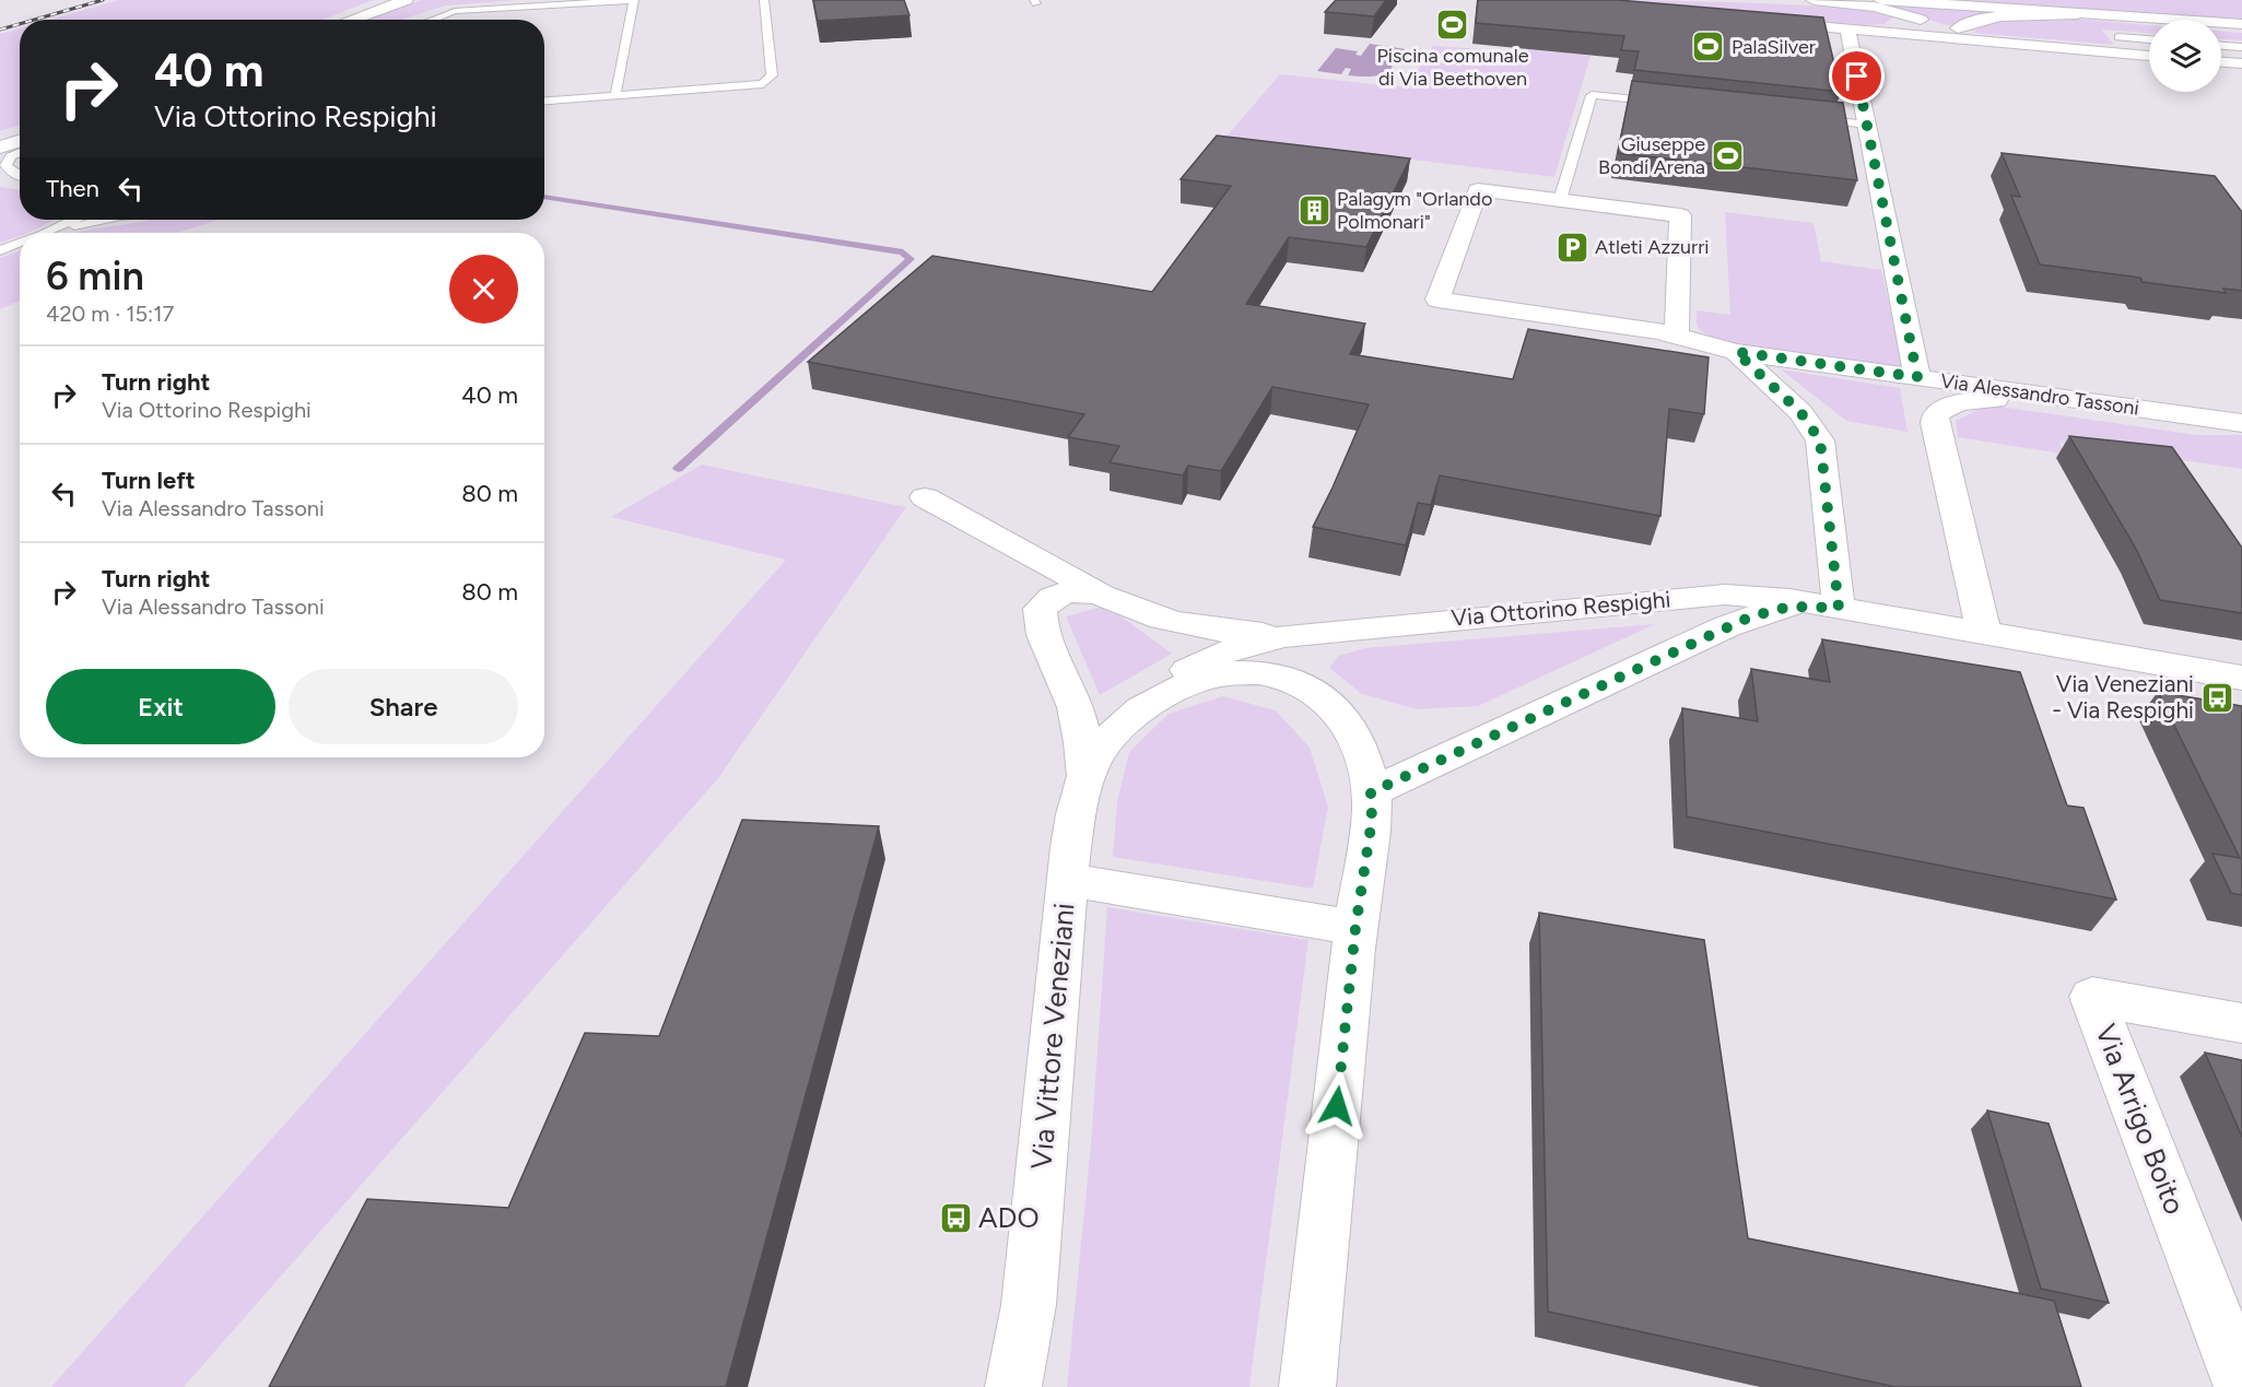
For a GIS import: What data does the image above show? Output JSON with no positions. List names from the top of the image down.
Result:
{
  "streets": {
    "street": [
      "Via Alessandro Tassoni",
      "Via Ottorino Respighi",
      "Via Vittore Veneziani",
      "Via Arrigo Boito"
    ]
  },
  "crossings": [
    ["Via Alessandro Tassoni", "Via Ottorino Respighi"],
    ["Via Ottorino Respighi", "Via Vittore Veneziani"]
  ],
  "places": {
    "sports": ["Piscina comunale di Via Beethoven", "PalaSilver", "Giuseppe Bondi Arena"],
    "building": ["Palagym \"Orlando Polmonari\""],
    "parking": ["Atleti Azzurri"],
    "bus stop": ["Via Veneziani - Via Respighi", "ADO"]
  },
  "page": {
    "turn": ["40 m", "Via Ottorino Respighi"],
    "then": "Then",
    "heading": ["6 min", "420 m · 15:17"],
    "list": [
      {
        "name": "Turn right",
        "note": "Via Ottorino Respighi",
        "value": "40 m"
      },
      {
        "name": "Turn left",
        "note": "Via Alessandro Tassoni",
        "value": "80 m"
      },
      {
        "name": "Turn right",
        "note": "Via Alessandro Tassoni",
        "value": "80 m"
      }
    ],
    "buttons": ["Exit", "Share"]
  }
}
